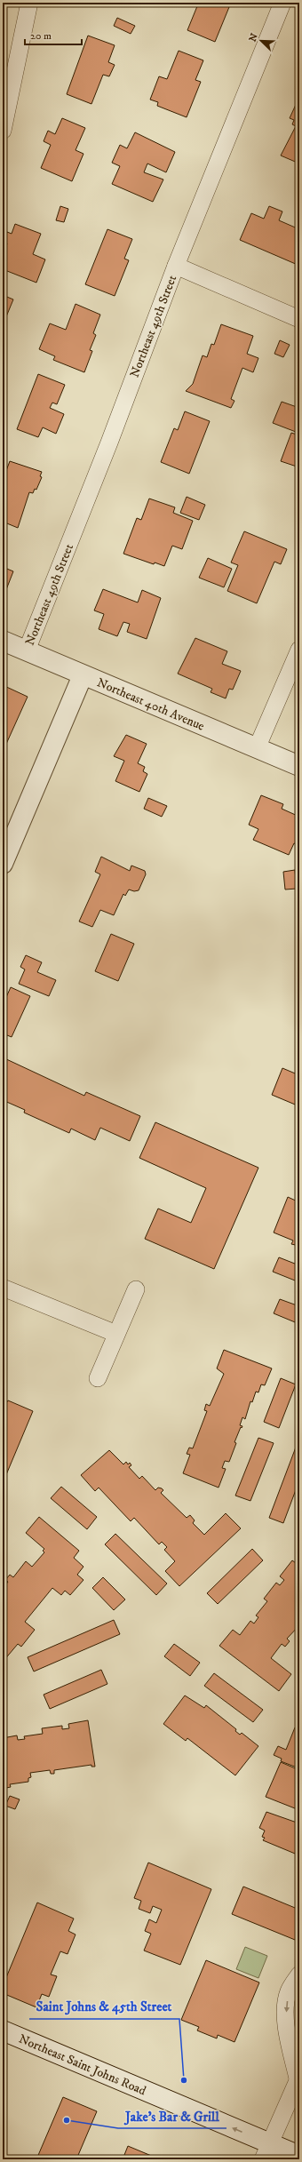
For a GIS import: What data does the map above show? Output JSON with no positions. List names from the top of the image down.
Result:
{
  "streets": {
    "street": ["Northeast 49th Street", "Northeast 40th Avenue", "Northeast Saint Johns Road"]
  },
  "crossings": [
    ["Northeast 49th Street", "Northeast 40th Avenue"]
  ],
  "one_way": ["Northeast Saint Johns Road"],
  "places": ["Saint Johns & 45th Street", "Jake's Bar & Grill"],
  "scale_bar": "20 m",
  "north": "top left"
}
